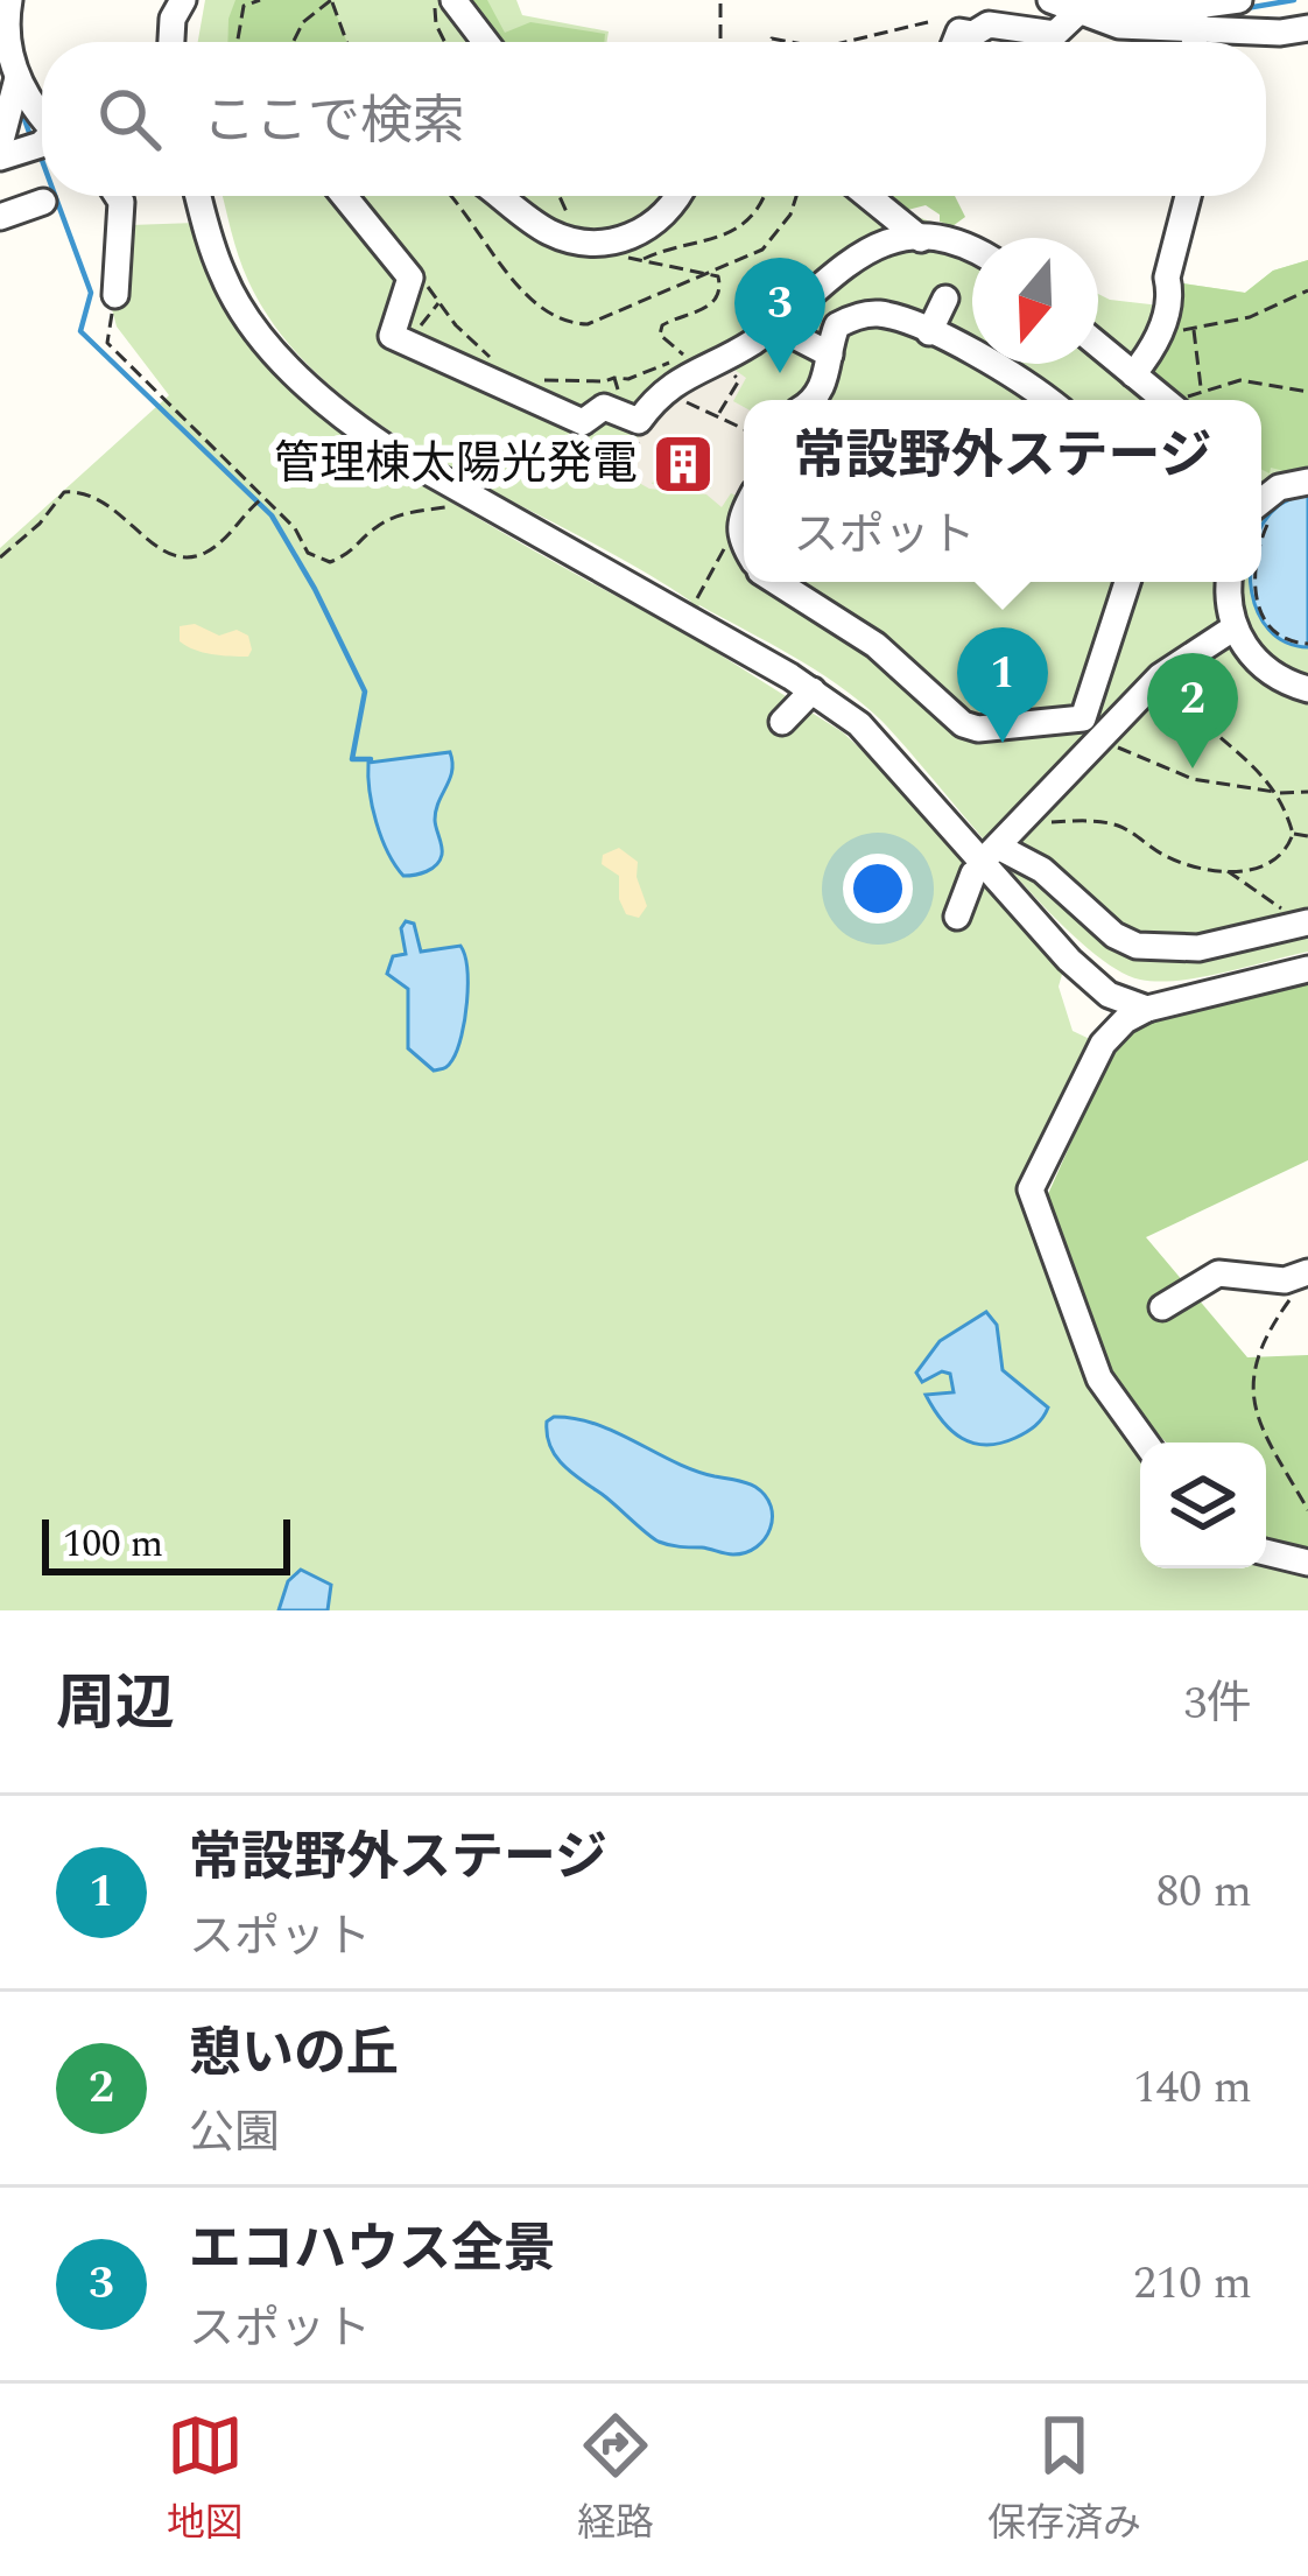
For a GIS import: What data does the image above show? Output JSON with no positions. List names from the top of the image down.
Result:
{
  "places": {
    "building": ["管理棟太陽光発電"]
  },
  "scale_bar": "100 m",
  "north": "bottom",
  "page": {
    "search": "ここで検索",
    "pins": ["3", "1", "2"],
    "popup": ["常設野外ステージ", "スポット"],
    "scale": "100 m",
    "heading": ["周辺", "3件"],
    "list": [
      {
        "mark": "1",
        "name": "常設野外ステージ",
        "note": "スポット",
        "value": "80 m"
      },
      {
        "mark": "2",
        "name": "憩いの丘",
        "note": "公園",
        "value": "140 m"
      },
      {
        "mark": "3",
        "name": "エコハウス全景",
        "note": "スポット",
        "value": "210 m"
      }
    ],
    "nav": ["地図", "経路", "保存済み"]
  }
}
